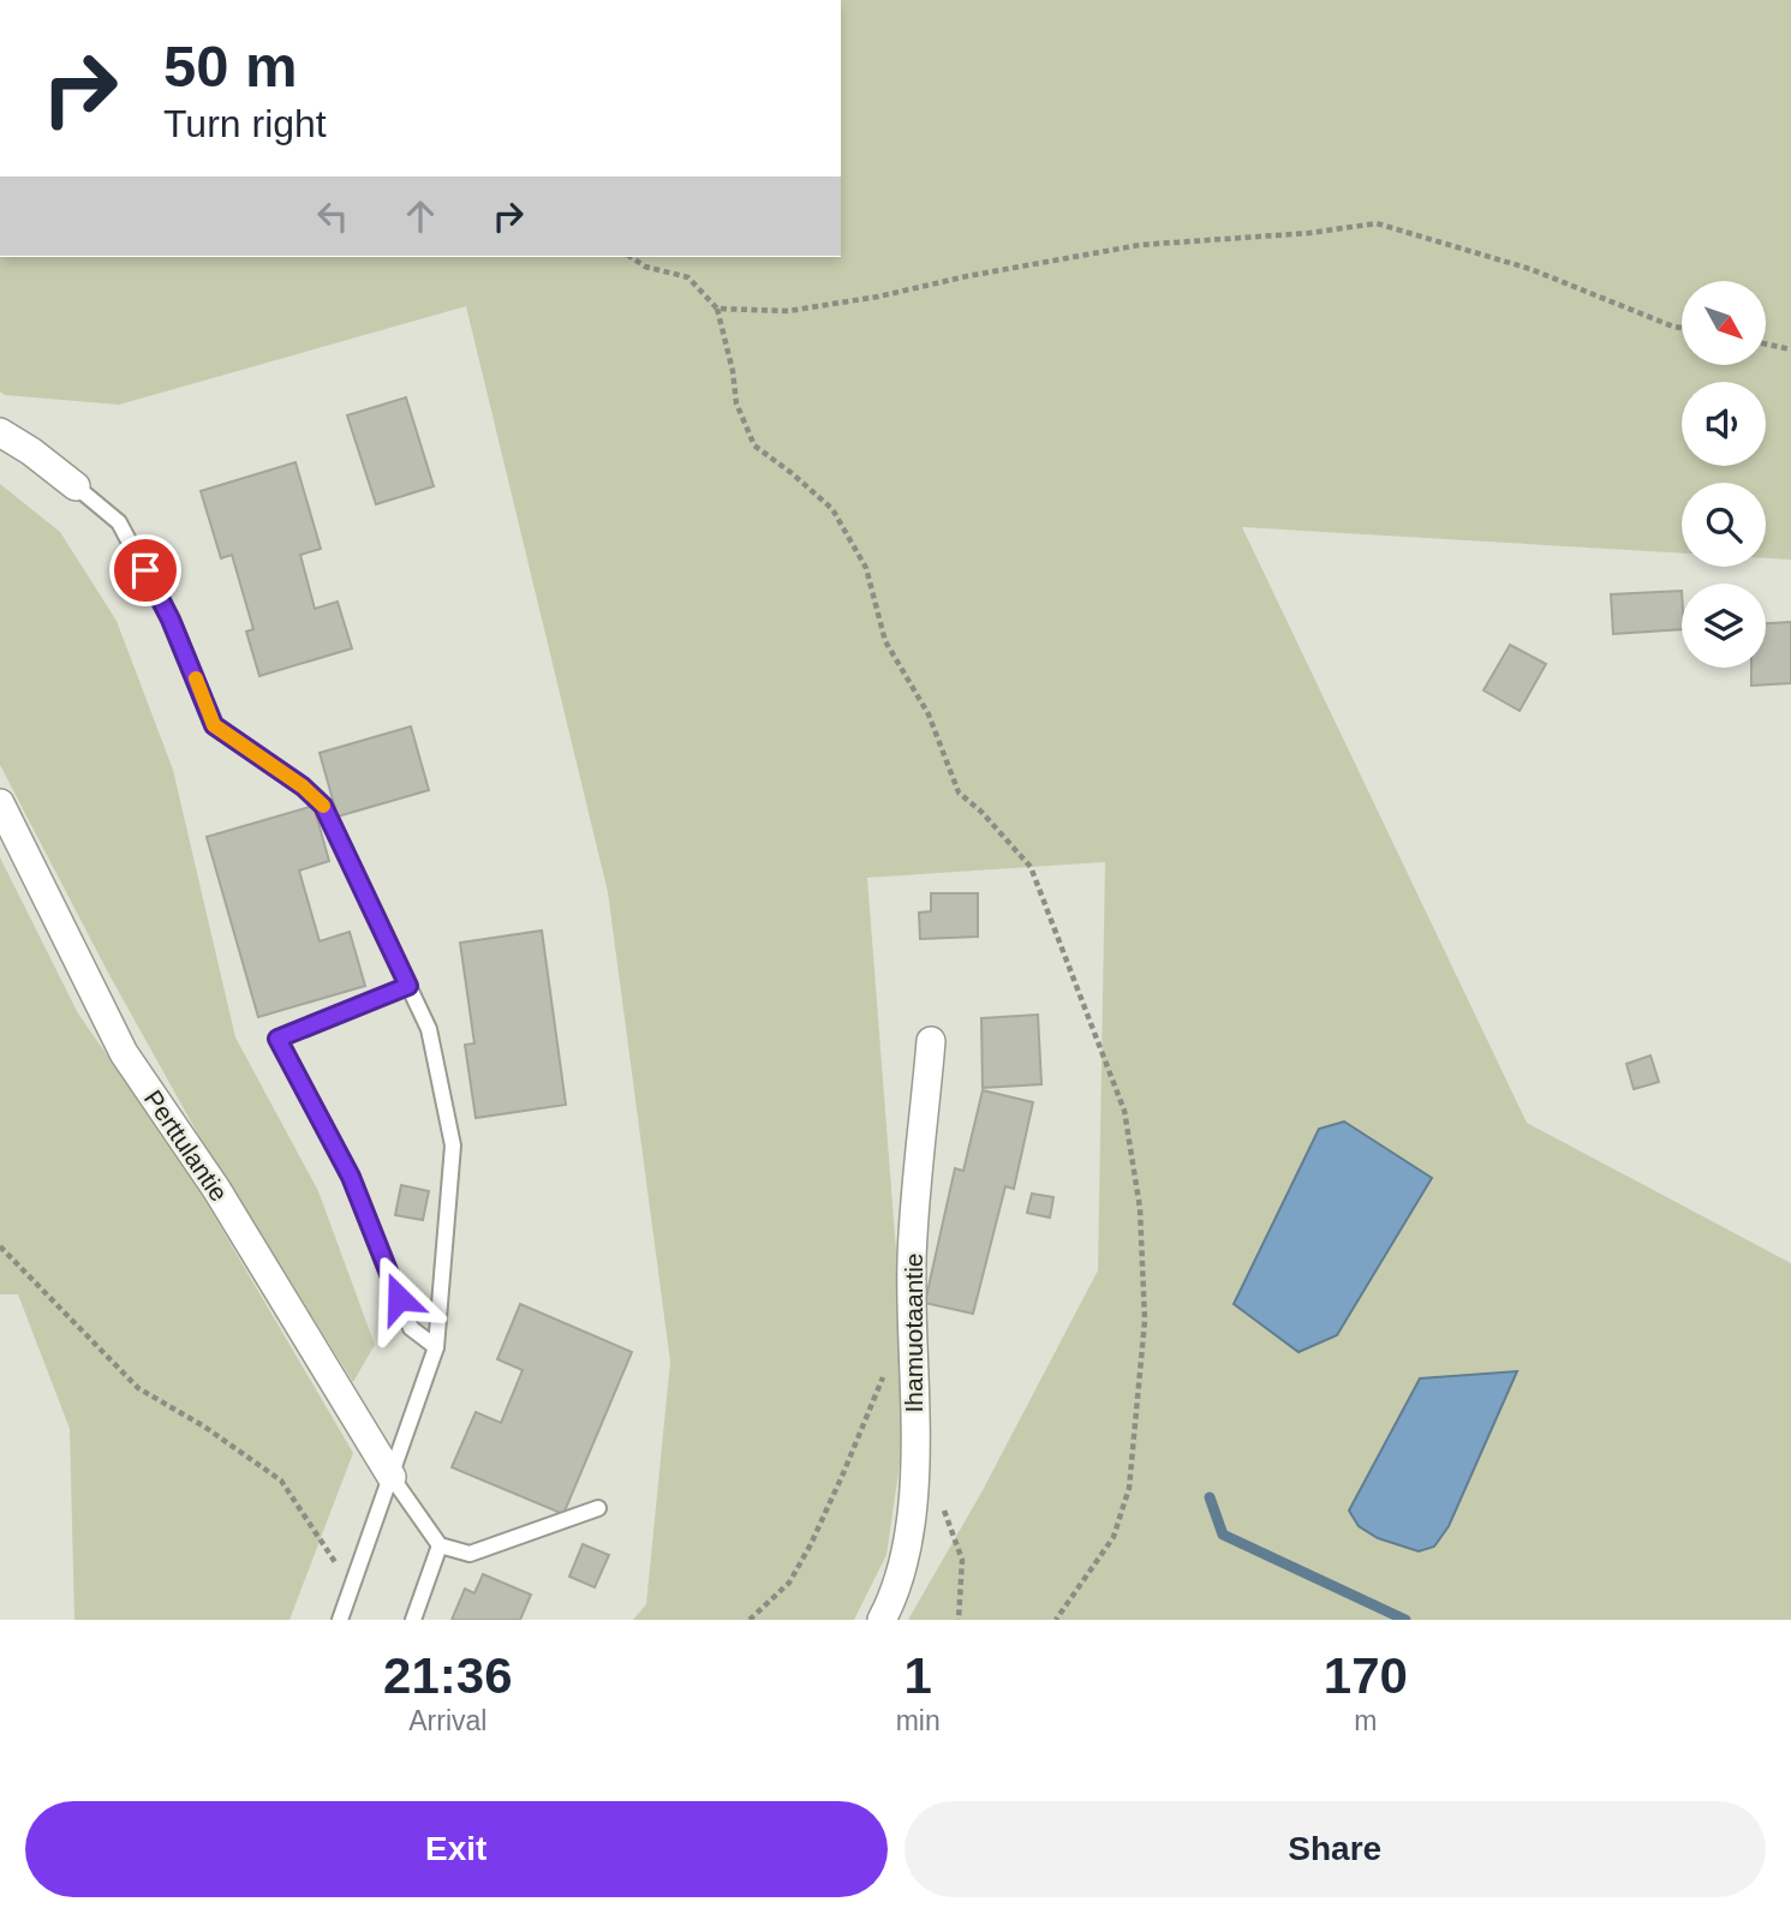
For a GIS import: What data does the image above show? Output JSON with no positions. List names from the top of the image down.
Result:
{
  "streets": {
    "street": ["Perttulantie", "Ihamuotaantie"]
  },
  "north": "bottom right",
  "page": {
    "turn": ["50 m", "Turn right"],
    "eta": [
      "21:36",
      "Arrival",
      "1",
      "min",
      "170",
      "m"
    ],
    "buttons": ["Exit", "Share"]
  }
}
